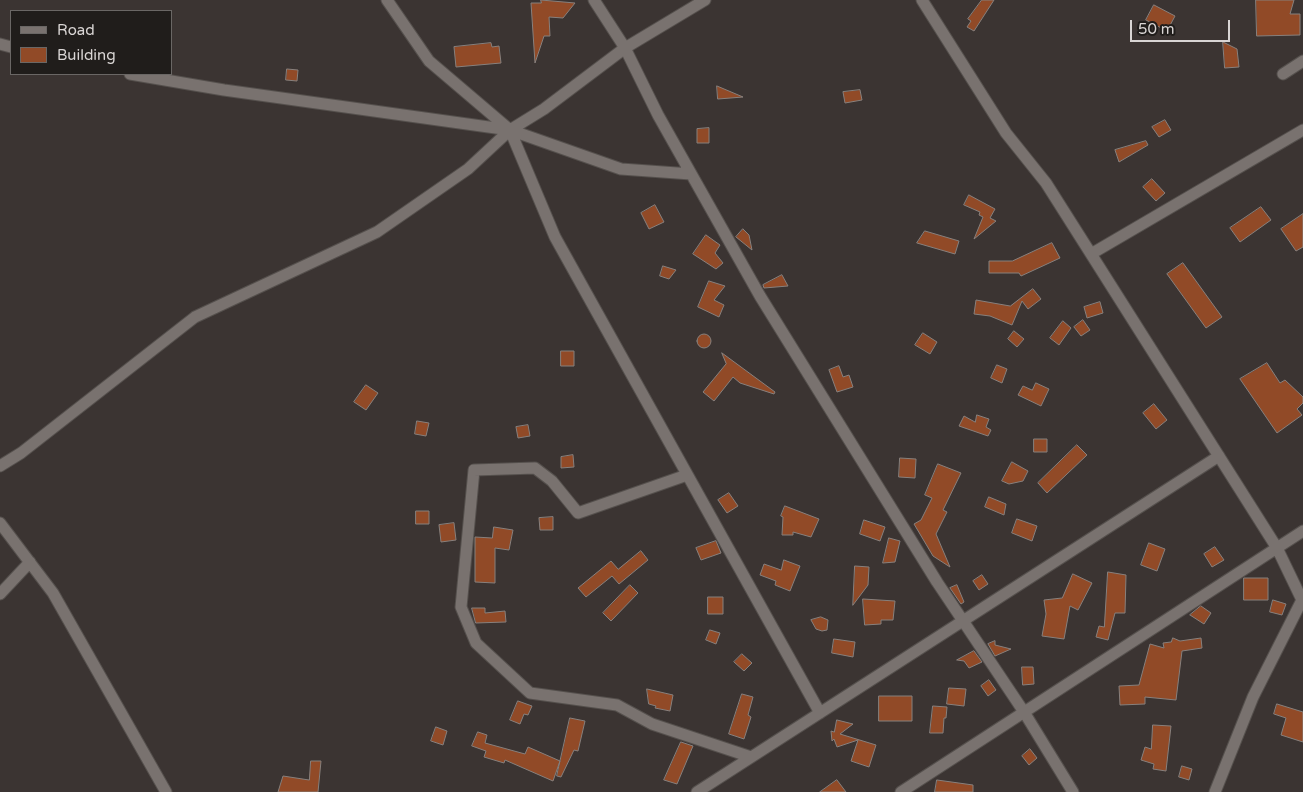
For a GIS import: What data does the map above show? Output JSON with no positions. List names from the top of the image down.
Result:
{
  "legend": ["Road", "Building"],
  "scale_bar": "50 m"
}
